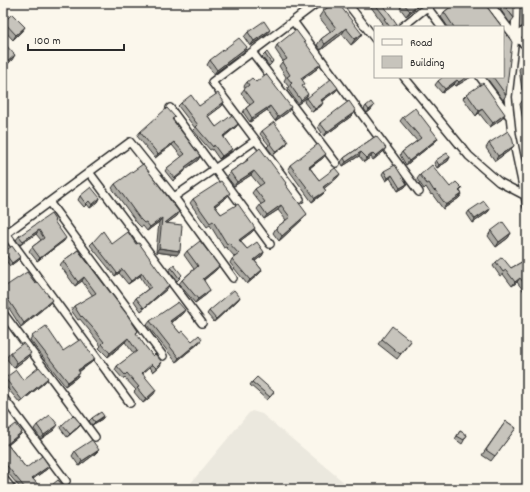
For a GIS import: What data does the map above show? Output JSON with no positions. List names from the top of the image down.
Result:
{
  "legend": ["Road", "Building"],
  "scale_bar": "100 m"
}
